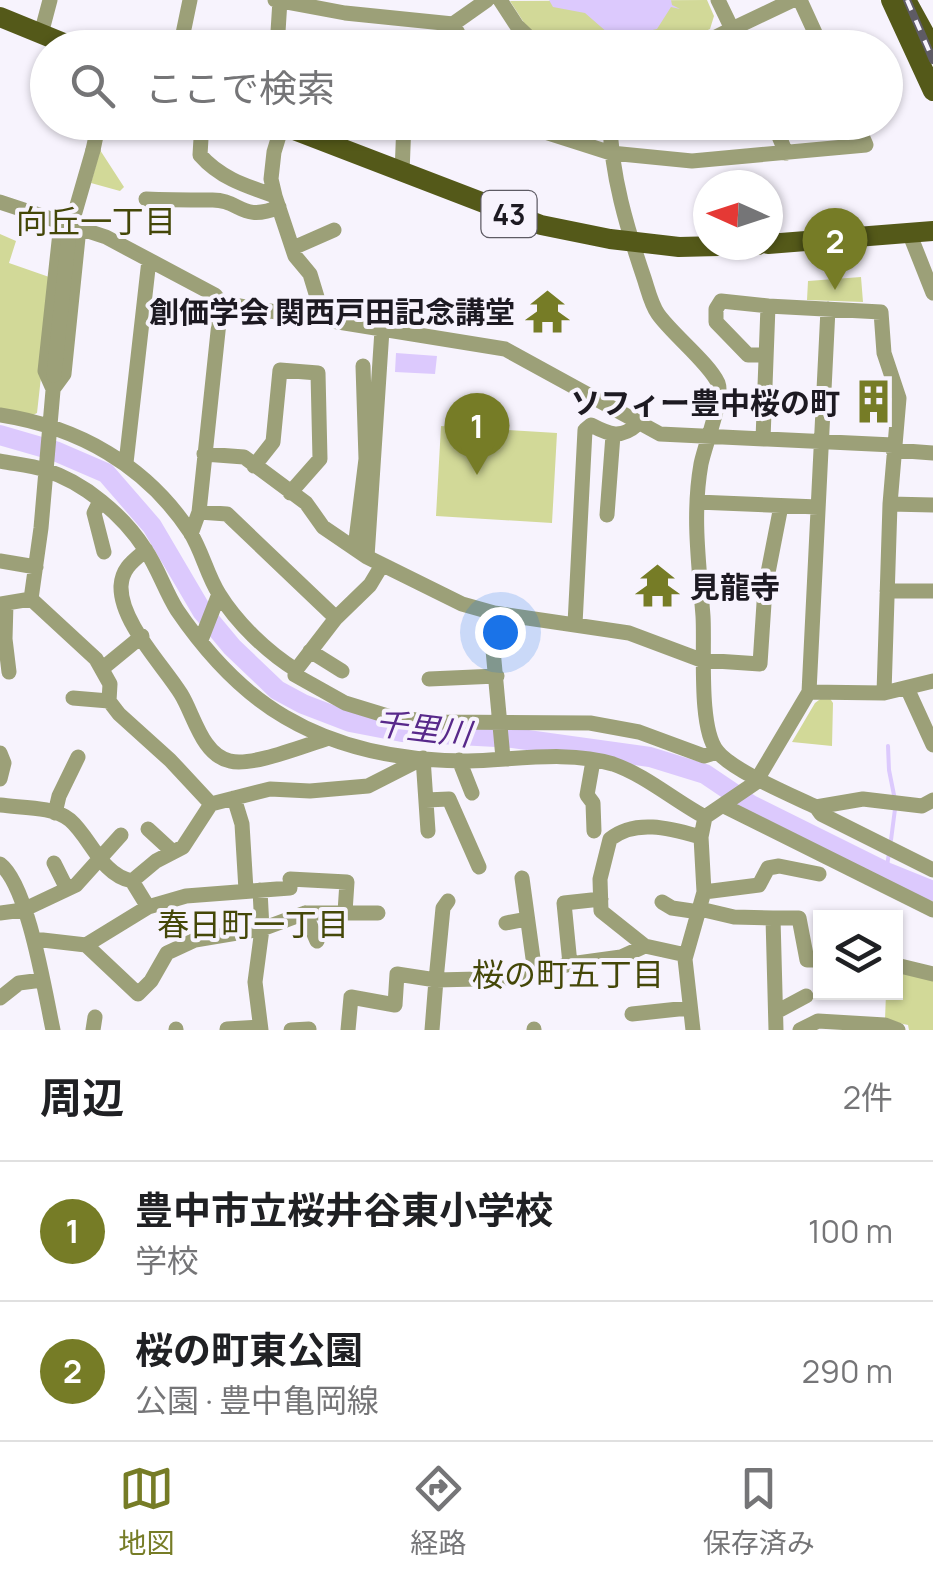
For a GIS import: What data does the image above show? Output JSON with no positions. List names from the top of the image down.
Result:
{
  "streets": {
    "main road": ["43"]
  },
  "districts": ["向丘一丁目", "春日町一丁目", "桜の町五丁目"],
  "water": ["千里川"],
  "places": {
    "temple": ["創価学会 関西戸田記念講堂", "見龍寺"],
    "building": ["ソフィー豊中桜の町"]
  },
  "north": "left",
  "page": {
    "search": "ここで検索",
    "pins": ["2", "1"],
    "heading": ["周辺", "2件"],
    "list": [
      {
        "mark": "1",
        "name": "豊中市立桜井谷東小学校",
        "note": "学校",
        "value": "100 m"
      },
      {
        "mark": "2",
        "name": "桜の町東公園",
        "note": "公園 · 豊中亀岡線",
        "value": "290 m"
      }
    ],
    "nav": ["地図", "経路", "保存済み"]
  }
}
